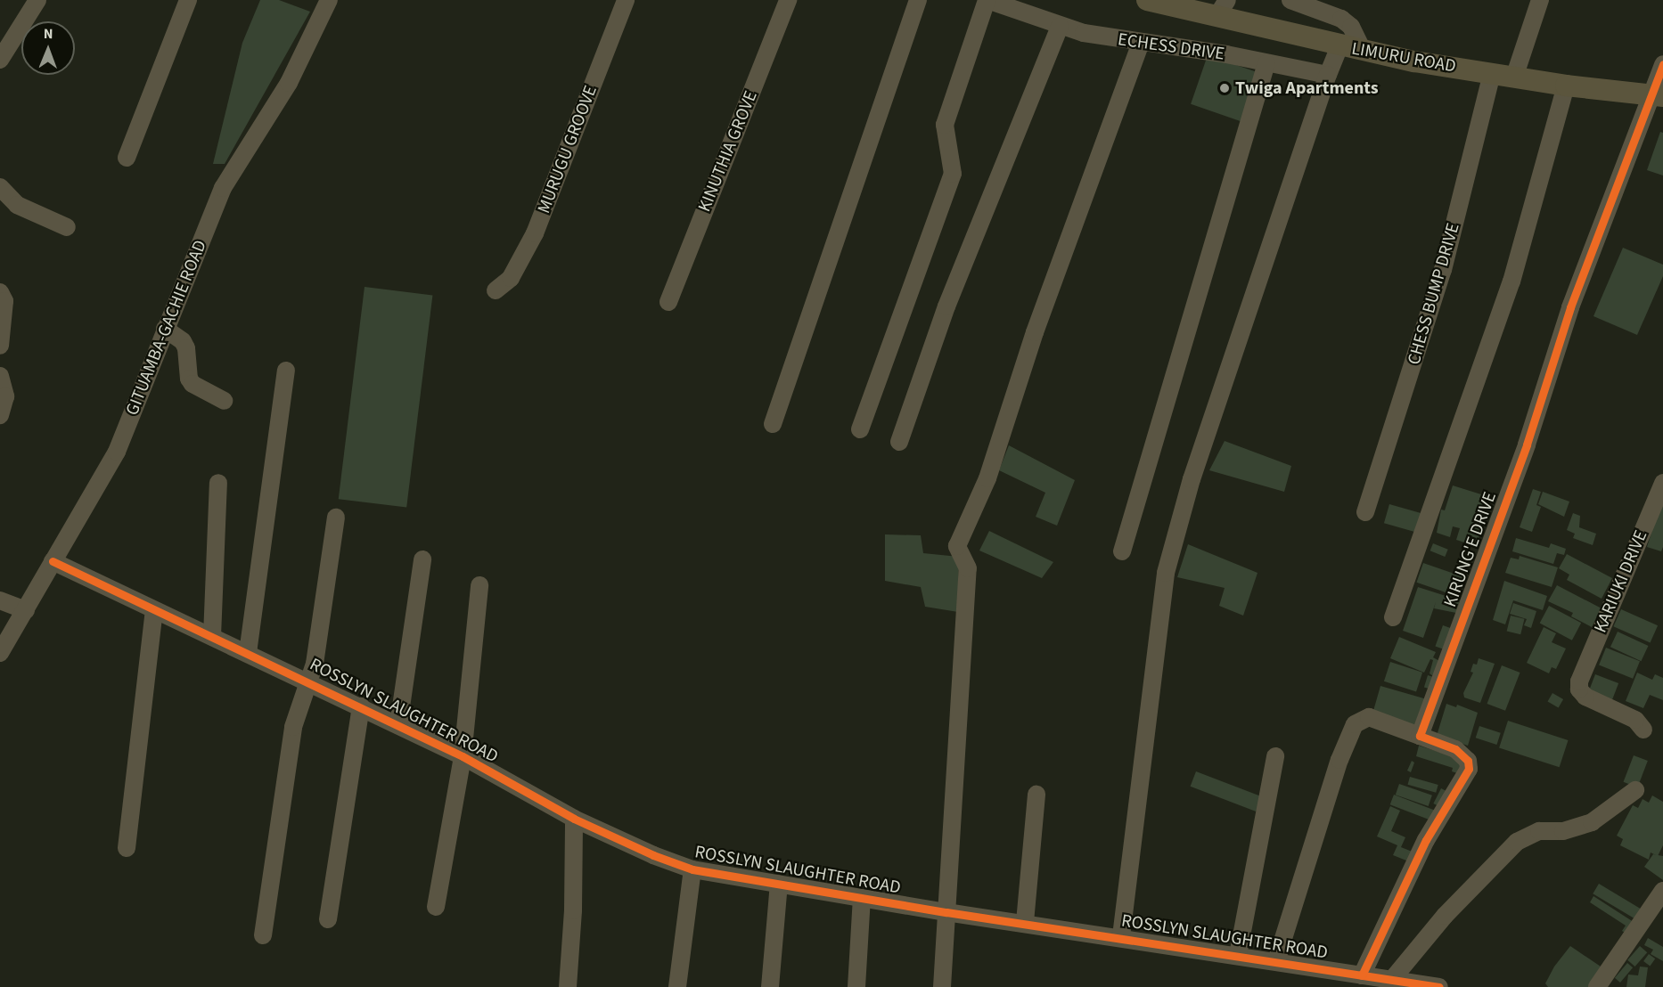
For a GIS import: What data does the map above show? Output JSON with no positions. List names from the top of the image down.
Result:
{
  "streets": {
    "main road": ["LIMURU ROAD"],
    "street": [
      "ECHESS DRIVE",
      "MURUGU GROOVE",
      "KINUTHIA GROVE",
      "CHESS BUMP DRIVE",
      "GITUAMBA-GACHIE ROAD",
      "KIRUNG'E DRIVE",
      "KARIUKI DRIVE",
      "ROSSLYN SLAUGHTER ROAD"
    ]
  },
  "crossings": [
    ["LIMURU ROAD", "CHESS BUMP DRIVE"],
    ["LIMURU ROAD", "KIRUNG'E DRIVE"],
    ["GITUAMBA-GACHIE ROAD", "ROSSLYN SLAUGHTER ROAD"]
  ],
  "places": ["Twiga Apartments"],
  "north": "top"
}
